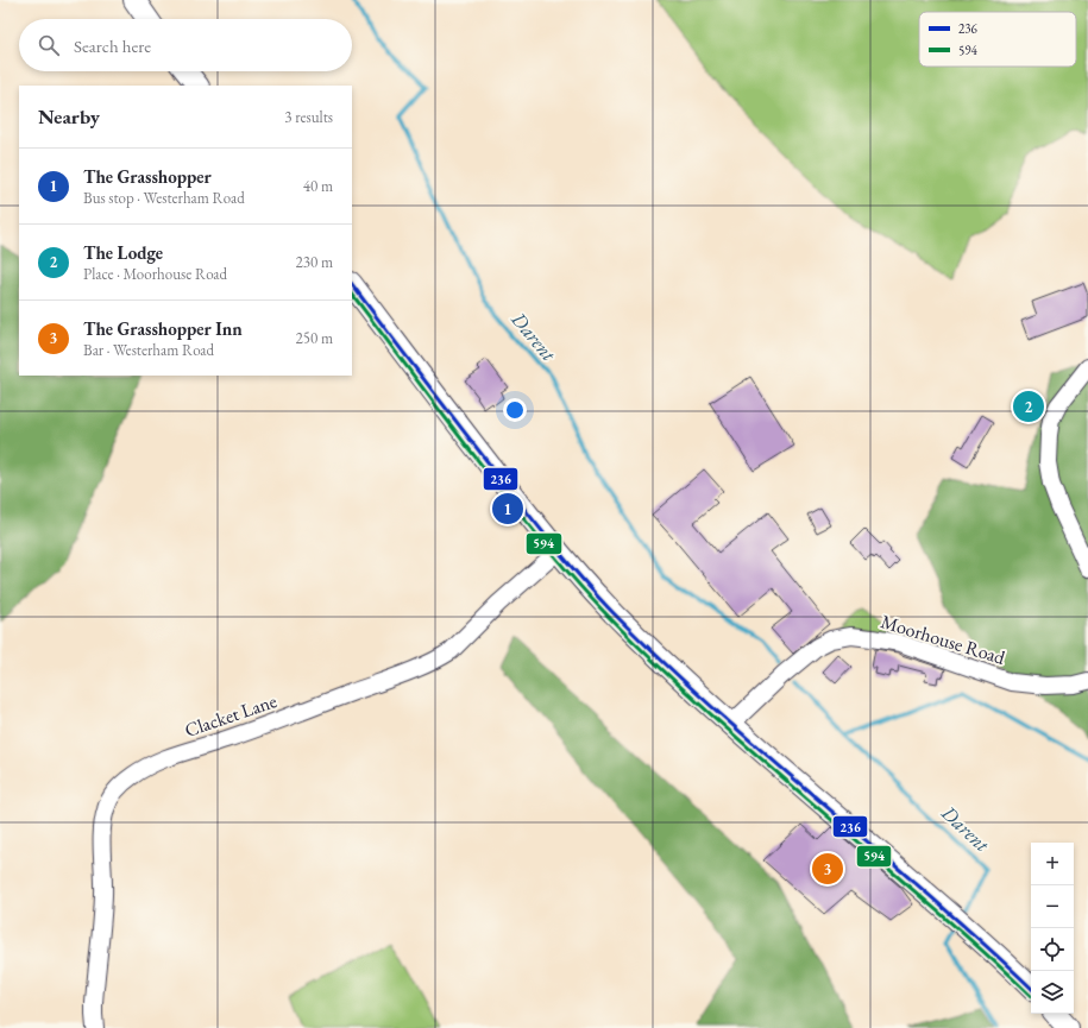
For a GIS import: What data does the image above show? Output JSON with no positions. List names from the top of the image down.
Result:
{
  "streets": {
    "street": ["Moorhouse Road", "Clacket Lane"]
  },
  "water": ["Darent"],
  "lines": ["transit line 236", "transit line 594"],
  "legend": ["236", "594"],
  "page": {
    "search": "Search here",
    "heading": ["Nearby", "3 results"],
    "list": [
      {
        "mark": "1",
        "name": "The Grasshopper",
        "note": "Bus stop · Westerham Road",
        "value": "40 m"
      },
      {
        "mark": "2",
        "name": "The Lodge",
        "note": "Place · Moorhouse Road",
        "value": "230 m"
      },
      {
        "mark": "3",
        "name": "The Grasshopper Inn",
        "note": "Bar · Westerham Road",
        "value": "250 m"
      }
    ],
    "pins": ["2", "1", "3"],
    "map_buttons": ["+", "−"]
  }
}
